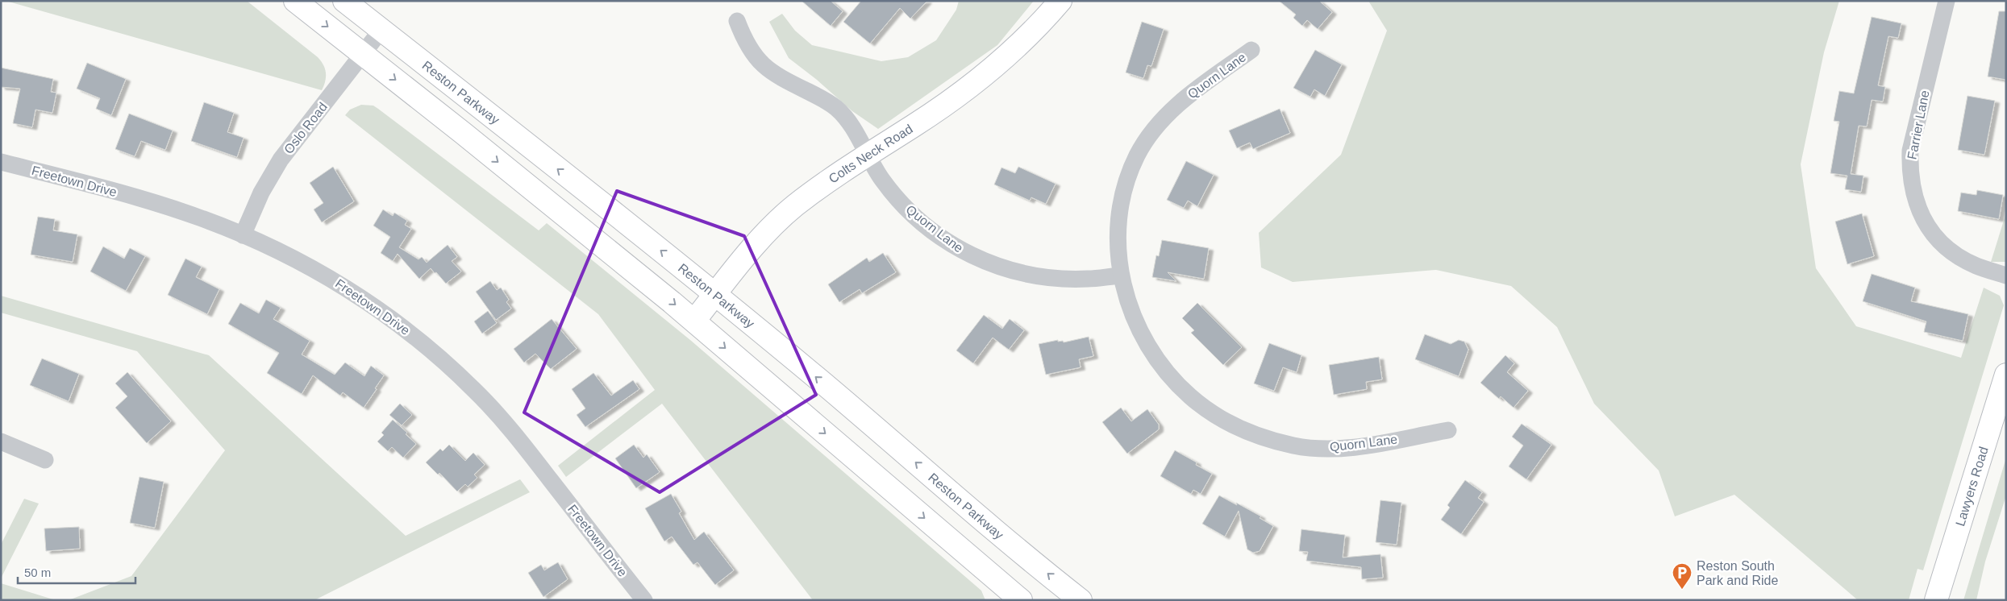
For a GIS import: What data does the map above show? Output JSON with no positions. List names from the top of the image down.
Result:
{
  "streets": {
    "main road": ["Reston Parkway", "Colts Neck Road", "Lawyers Road"],
    "street": [
      "Quorn Lane",
      "Farrier Lane",
      "Oslo Road",
      "Freetown Drive"
    ]
  },
  "crossings": [
    ["Quorn Lane", "Colts Neck Road"],
    ["Reston Parkway", "Oslo Road"],
    ["Reston Parkway", "Colts Neck Road"],
    ["Oslo Road", "Freetown Drive"]
  ],
  "places": {
    "parking": ["Reston South Park and Ride"]
  },
  "scale_bar": "50 m"
}
